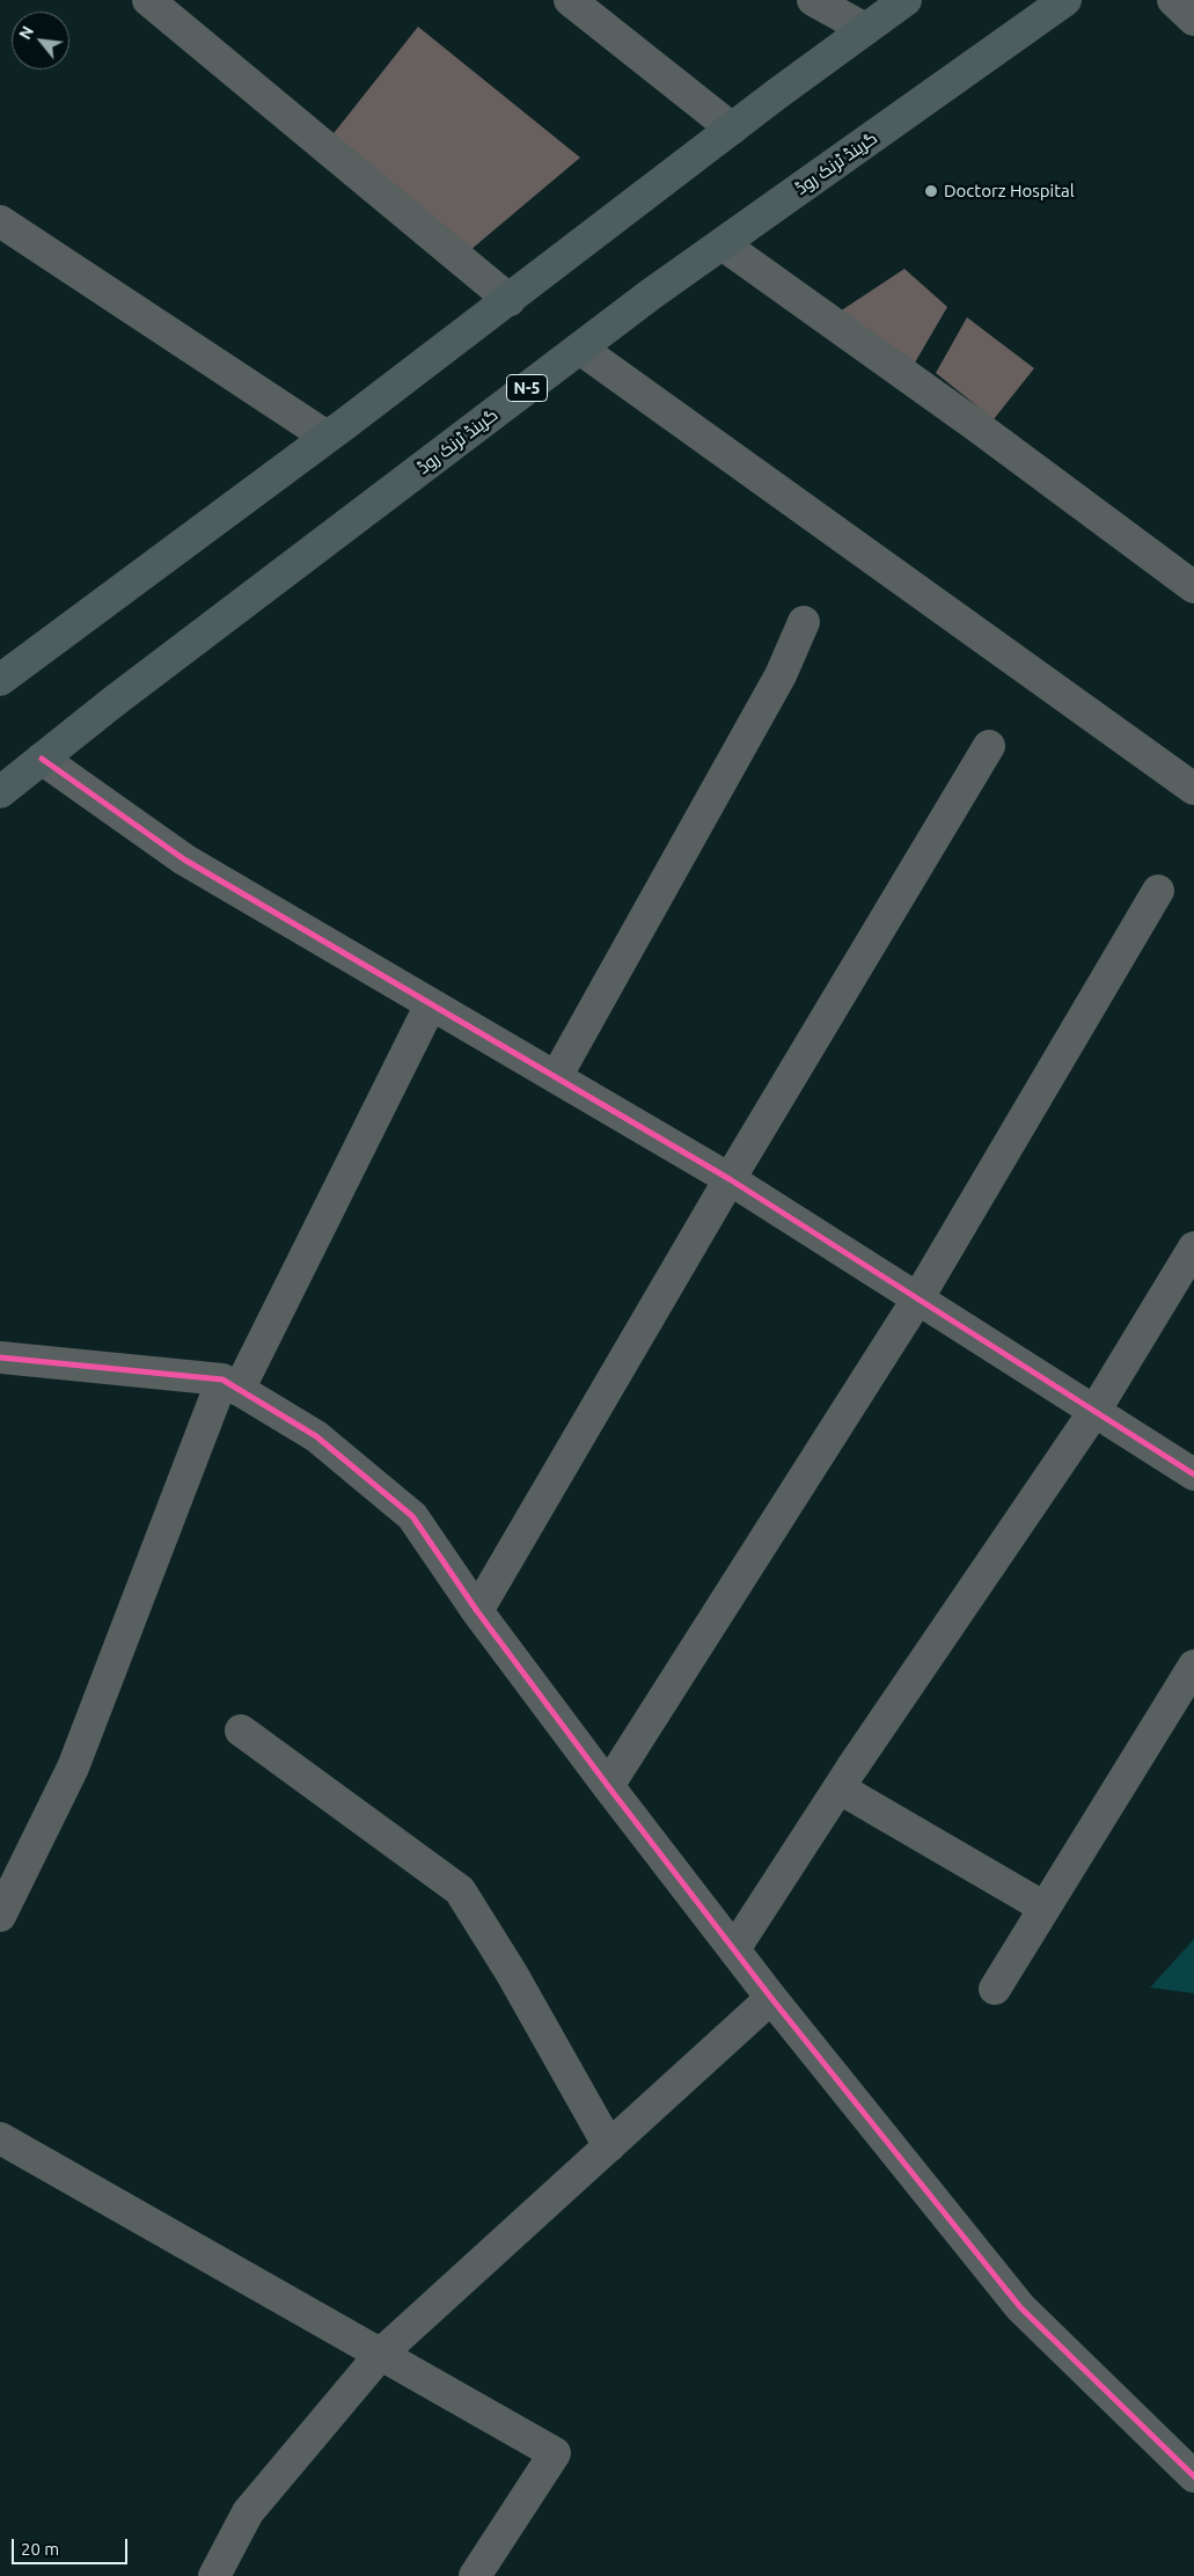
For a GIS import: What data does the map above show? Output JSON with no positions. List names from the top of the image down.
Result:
{
  "streets": {
    "highway": ["گرینڈ ٹرنک روڈ", "N-5"]
  },
  "places": ["Doctorz Hospital"],
  "scale_bar": "20 m",
  "north": "top left"
}
